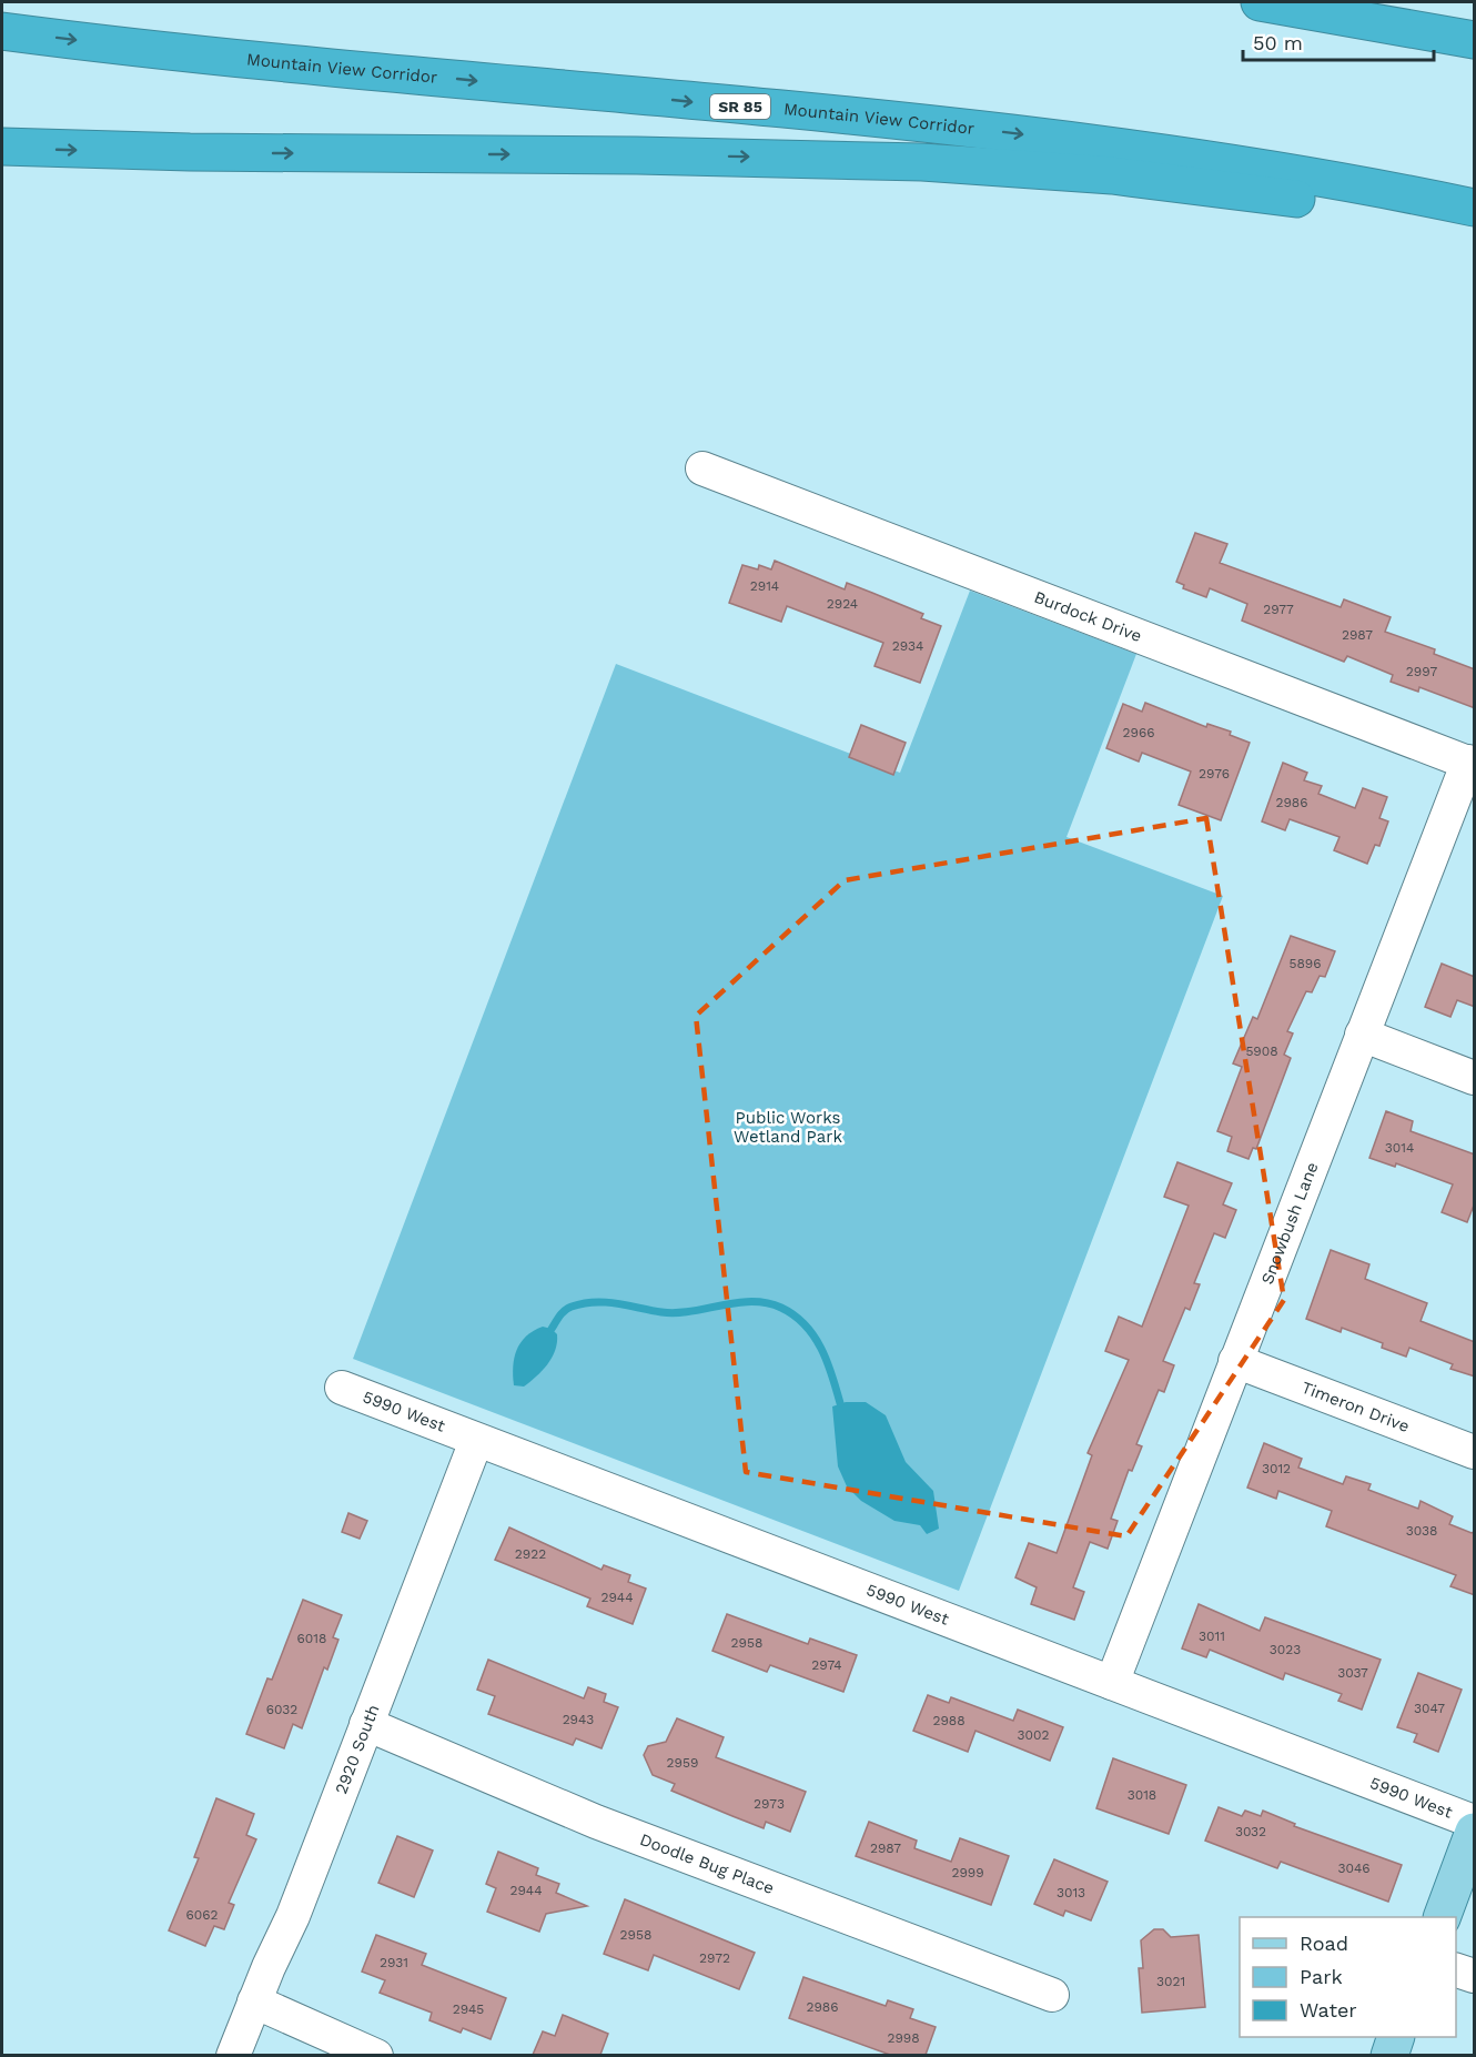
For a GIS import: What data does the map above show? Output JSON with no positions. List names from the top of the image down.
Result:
{
  "streets": {
    "highway": ["Mountain View Corridor", "SR 85"],
    "street": [
      "Burdock Drive",
      "Snowbush Lane",
      "Timeron Drive",
      "5990 West",
      "2920 South",
      "Doodle Bug Place"
    ]
  },
  "crossings": [
    ["Burdock Drive", "Snowbush Lane"],
    ["Snowbush Lane", "Timeron Drive"],
    ["Snowbush Lane", "5990 West"],
    ["5990 West", "2920 South"],
    ["2920 South", "Doodle Bug Place"]
  ],
  "parks": ["Public Works Wetland Park"],
  "house_numbers": [
    "2914",
    "2924",
    "2977",
    "2987",
    "2934",
    "2997",
    "2966",
    "2976",
    "2986",
    "5896",
    "5908",
    "3014",
    "3012",
    "3038",
    "2922",
    "2944",
    "3011",
    "6018",
    "2958",
    "3023",
    "2974",
    "3037",
    "3047",
    "6032",
    "2943",
    "2988",
    "3002",
    "2959",
    "3018",
    "2973",
    "3032",
    "2987",
    "3046",
    "2999",
    "2944",
    "3013",
    "6062",
    "2958",
    "2972",
    "2931",
    "3021",
    "2986",
    "2945",
    "2998"
  ],
  "legend": ["Road", "Park", "Water"],
  "scale_bar": "50 m"
}
